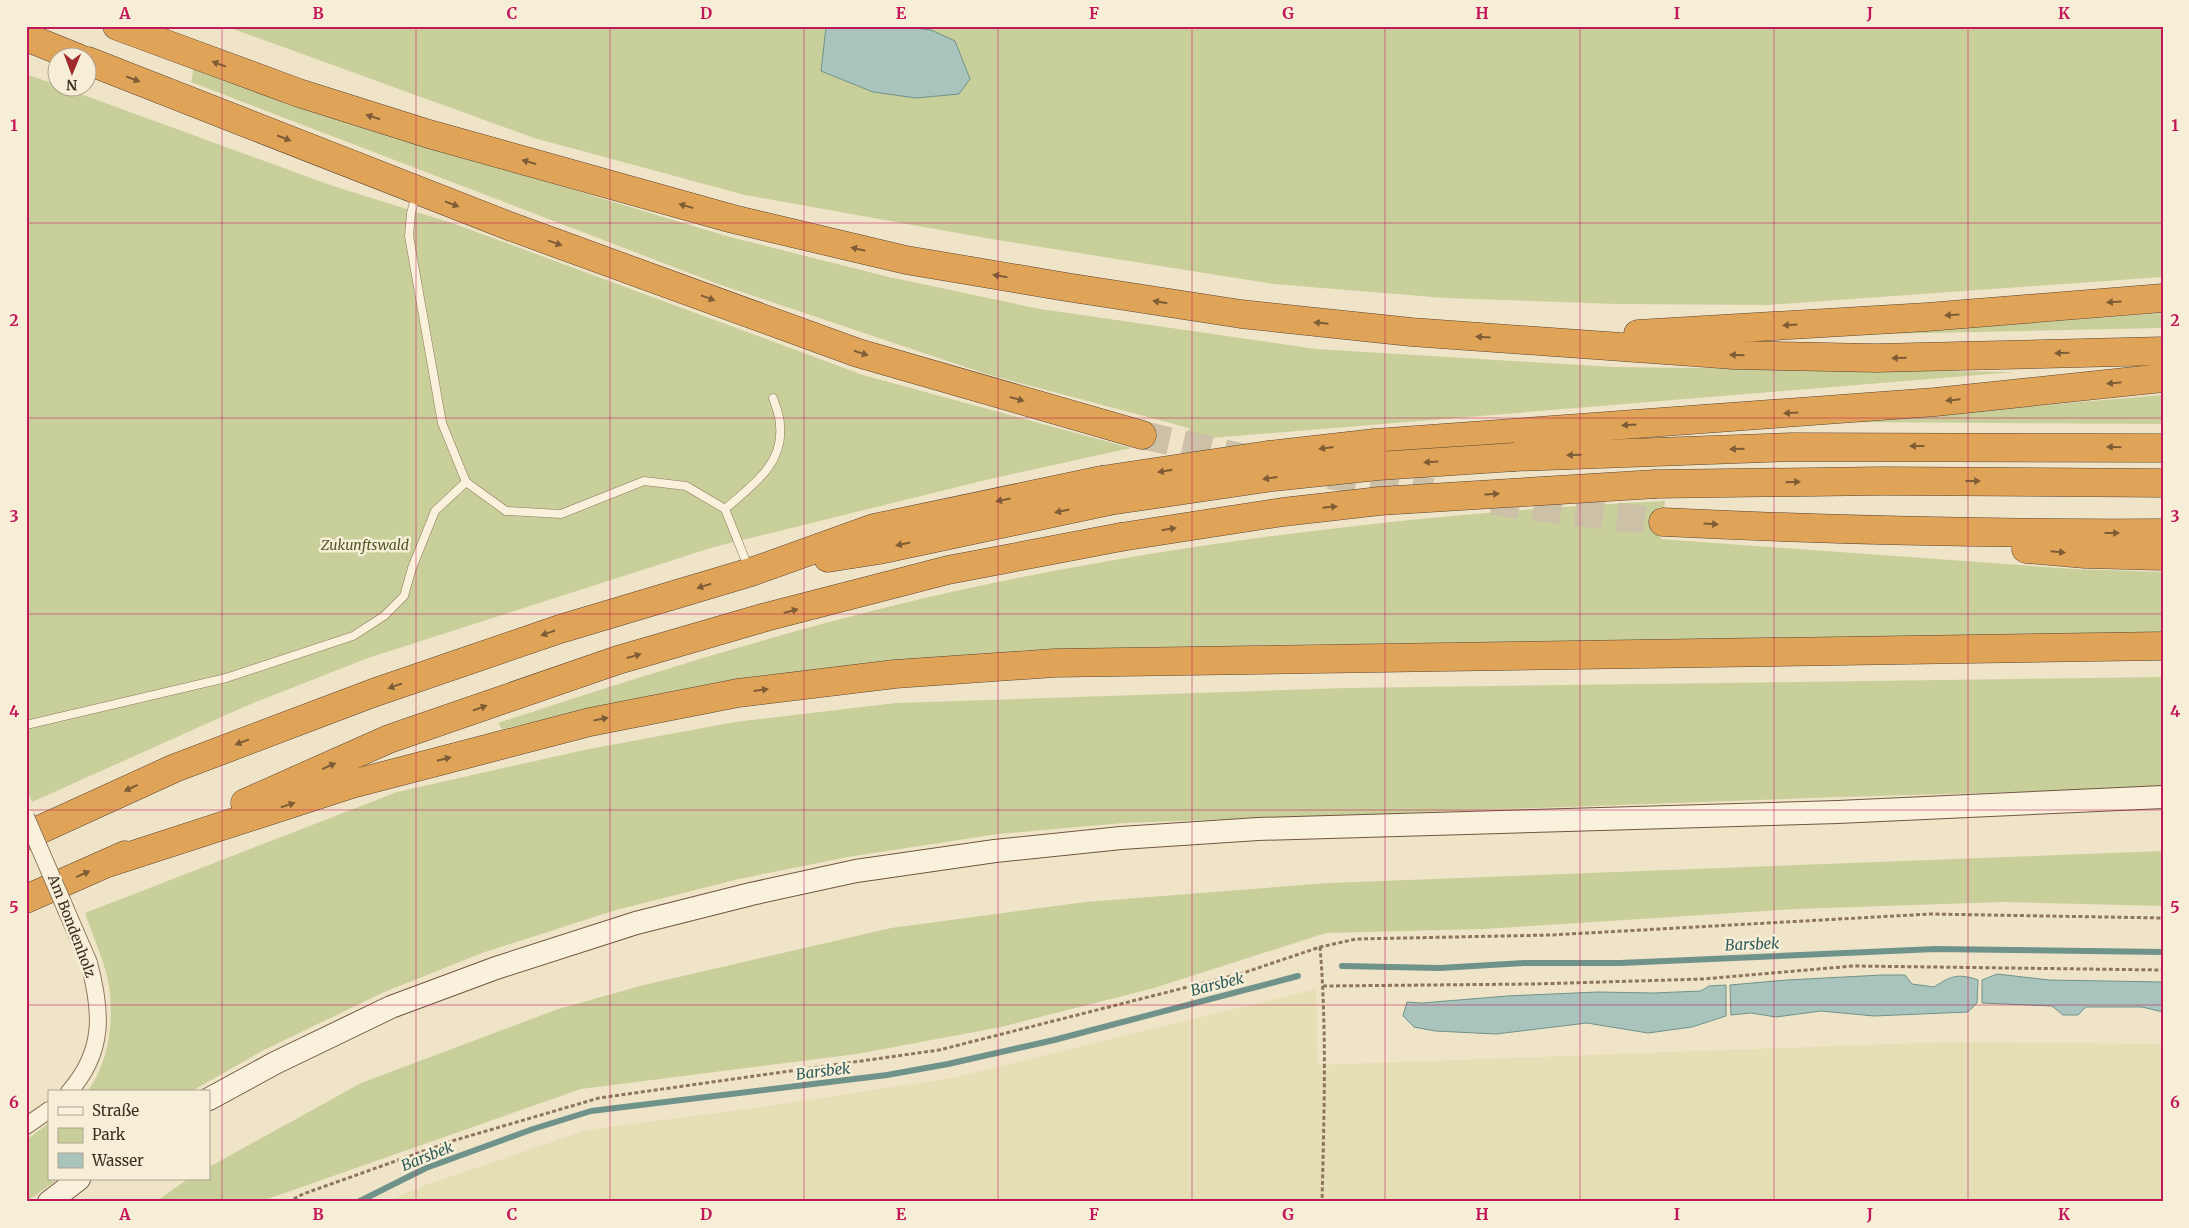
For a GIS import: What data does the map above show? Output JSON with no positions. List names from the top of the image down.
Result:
{
  "streets": {
    "street": ["Am Bondenholz"]
  },
  "water": ["Barsbek"],
  "parks": ["Zukunftswald"],
  "legend": ["Straße", "Park", "Wasser"],
  "north": "bottom",
  "grid": {
    "columns": [
      "A",
      "B",
      "C",
      "D",
      "E",
      "F",
      "G",
      "H",
      "I",
      "J",
      "K"
    ],
    "rows": [
      "1",
      "2",
      "3",
      "4",
      "5",
      "6"
    ]
  }
}
